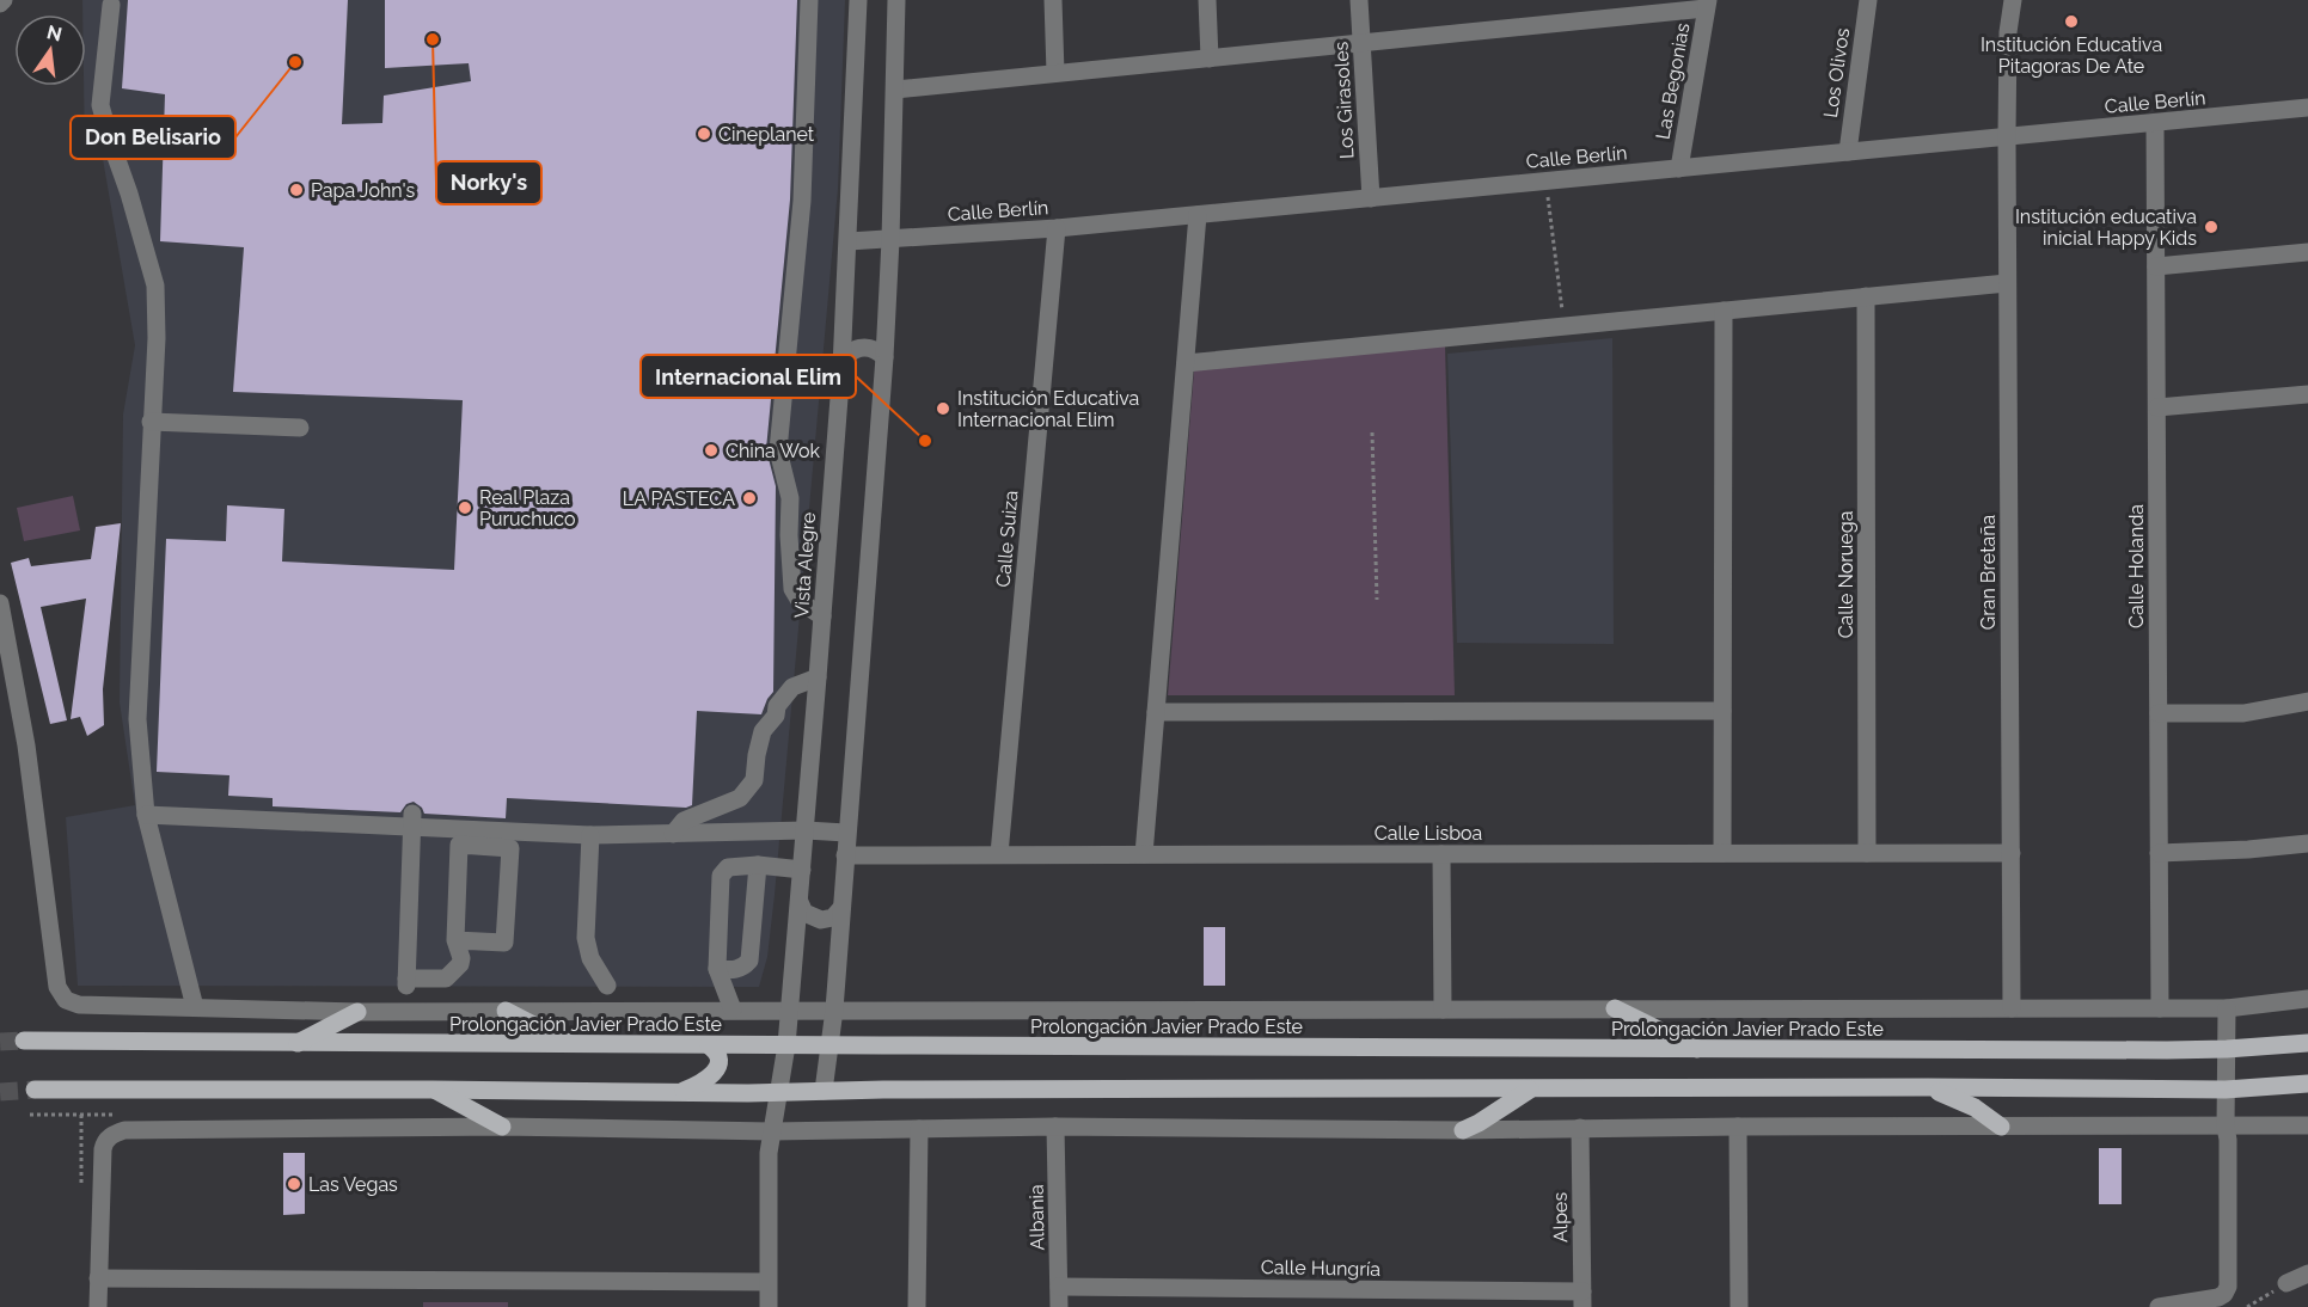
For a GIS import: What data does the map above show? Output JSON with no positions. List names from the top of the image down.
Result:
{
  "streets": {
    "main road": ["Prolongación Javier Prado Este"],
    "street": [
      "Los Olivos",
      "Las Begonias",
      "Los Girasoles",
      "Calle Berlín",
      "Calle Suiza",
      "Vista Alegre",
      "Calle Holanda",
      "Gran Bretaña",
      "Calle Noruega",
      "Calle Lisboa",
      "Albania",
      "Alpes",
      "Calle Hungría"
    ]
  },
  "crossings": [
    ["Los Olivos", "Calle Berlín"],
    ["Las Begonias", "Calle Berlín"],
    ["Los Girasoles", "Calle Berlín"],
    ["Calle Berlín", "Calle Suiza"],
    ["Calle Berlín", "Vista Alegre"],
    ["Calle Berlín", "Calle Holanda"],
    ["Calle Berlín", "Gran Bretaña"],
    ["Calle Suiza", "Calle Lisboa"],
    ["Vista Alegre", "Prolongación Javier Prado Este"],
    ["Calle Holanda", "Prolongación Javier Prado Este"],
    ["Gran Bretaña", "Calle Lisboa"],
    ["Gran Bretaña", "Prolongación Javier Prado Este"],
    ["Calle Noruega", "Calle Lisboa"],
    ["Albania", "Calle Hungría"],
    ["Alpes", "Calle Hungría"]
  ],
  "places": [
    "Institución Educativa Pitagoras De Ate",
    "Norky's",
    "Don Belisario",
    "Cineplanet",
    "Papa John's",
    "Institución educativa inicial Happy Kids",
    "Institución Educativa Internacional Elim",
    "Internacional Elim",
    "China Wok",
    "LA PASTECA",
    "Real Plaza Puruchuco",
    "Las Vegas"
  ],
  "north": "top"
}
